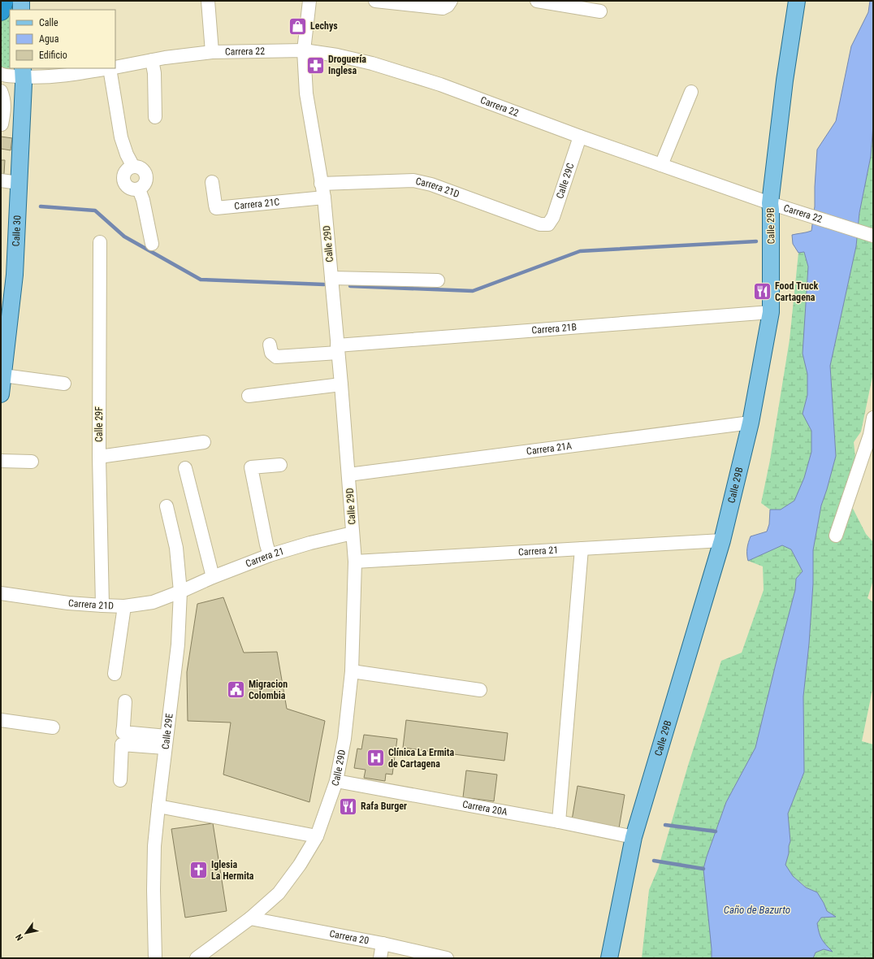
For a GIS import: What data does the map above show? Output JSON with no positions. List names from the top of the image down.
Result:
{
  "streets": {
    "main road": ["Calle 29B", "Calle 30"],
    "street": [
      "Carrera 22",
      "Calle 29C",
      "Carrera 21D",
      "Carrera 21C",
      "Calle 29D",
      "Carrera 21B",
      "Calle 29F",
      "Carrera 21A",
      "Carrera 21",
      "Calle 29E",
      "Carrera 20A",
      "Carrera 20"
    ]
  },
  "crossings": [
    ["Carrera 22", "Calle 29C"],
    ["Carrera 22", "Calle 29B"],
    ["Carrera 22", "Calle 30"],
    ["Carrera 22", "Calle 29D"],
    ["Calle 29C", "Carrera 21D"],
    ["Carrera 21D", "Calle 29D"],
    ["Carrera 21D", "Calle 29F"],
    ["Carrera 21D", "Carrera 21"],
    ["Carrera 21D", "Calle 29E"],
    ["Carrera 21C", "Calle 29D"],
    ["Calle 29B", "Carrera 21B"],
    ["Calle 29B", "Carrera 21A"],
    ["Calle 29B", "Carrera 21"],
    ["Calle 29B", "Carrera 20A"],
    ["Calle 29D", "Carrera 21B"],
    ["Calle 29D", "Carrera 21A"],
    ["Calle 29D", "Carrera 21"],
    ["Calle 29D", "Carrera 20A"],
    ["Calle 29D", "Carrera 20"],
    ["Carrera 21", "Calle 29E"]
  ],
  "water": ["Caño de Bazurto"],
  "places": {
    "shop": ["Lechys"],
    "pharmacy": ["Droguería Inglesa"],
    "restaurant": ["Food Truck Cartagena", "Rafa Burger"],
    "public building": ["Migracion Colombia"],
    "hospital": ["Clínica La Ermita de Cartagena"],
    "church": ["Iglesia La Hermita"]
  },
  "legend": ["Calle", "Agua", "Edificio"],
  "north": "bottom left"
}
